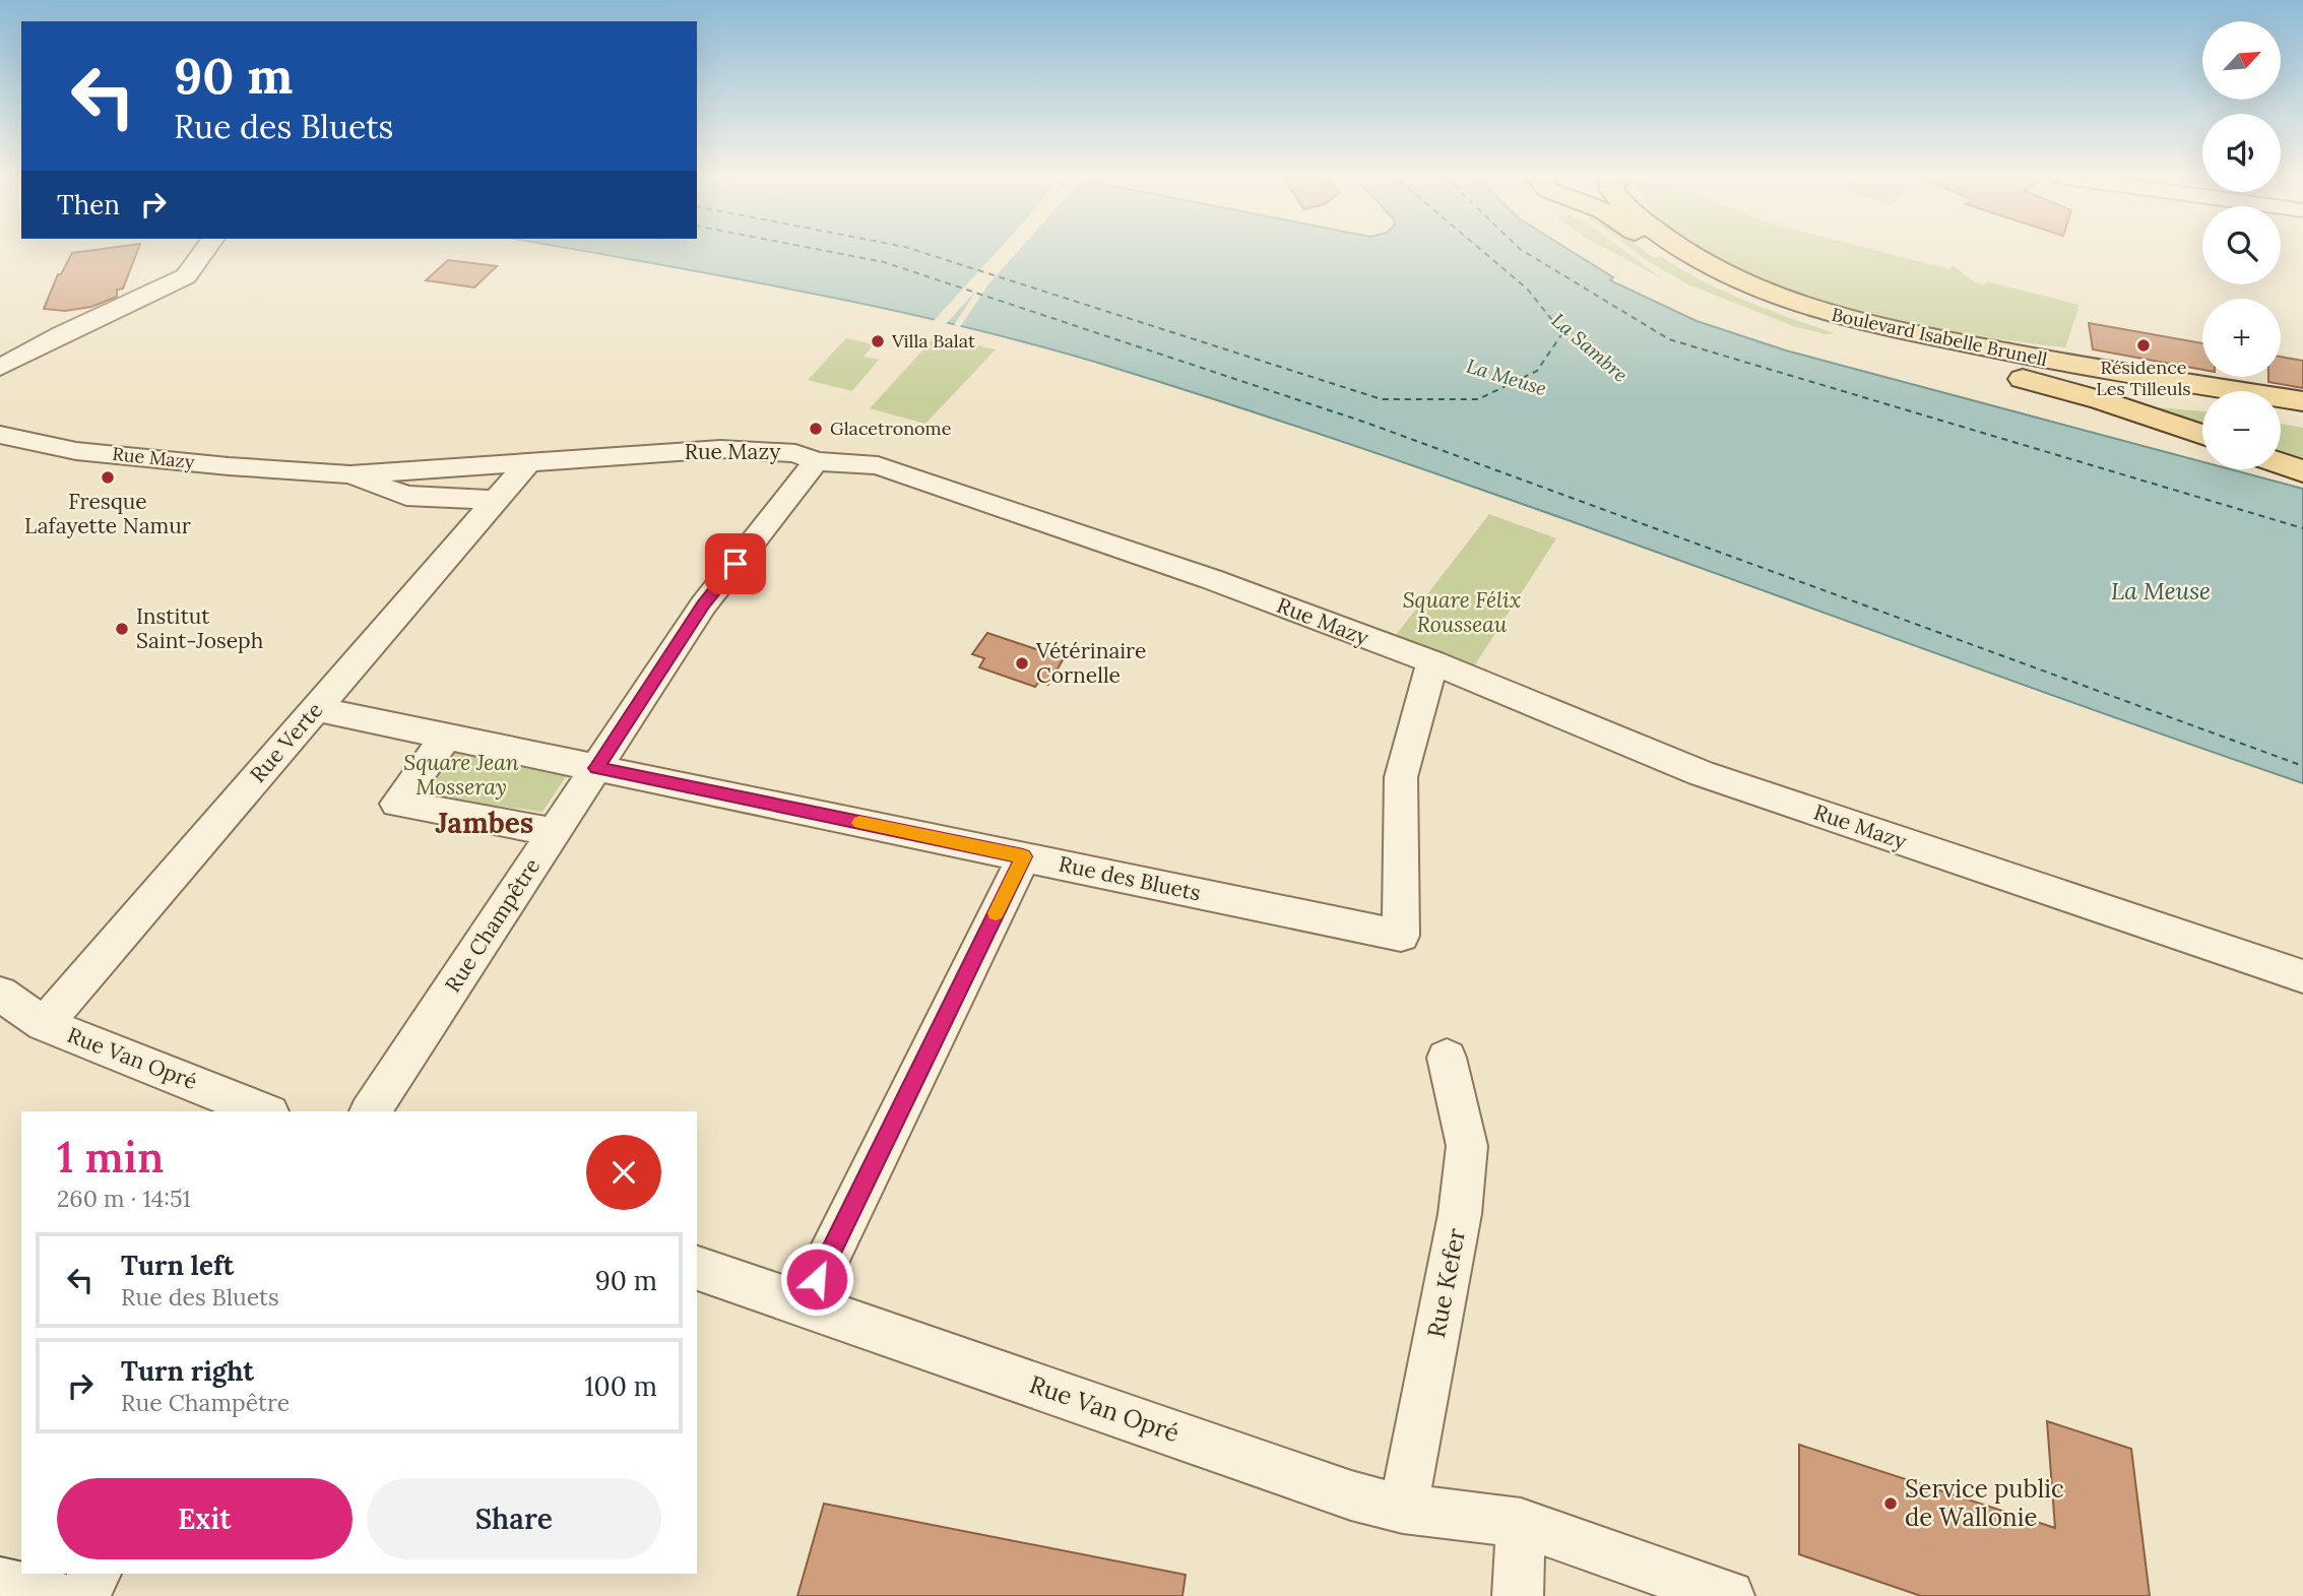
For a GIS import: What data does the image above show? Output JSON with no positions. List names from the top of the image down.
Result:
{
  "streets": {
    "main road": ["Boulevard Isabelle Brunell"],
    "street": [
      "Rue Mazy",
      "Rue Verte",
      "Rue des Bluets",
      "Rue Champêtre",
      "Rue Van Opré",
      "Rue Kefer"
    ]
  },
  "crossings": [
    ["Rue Mazy", "Rue Verte"],
    ["Rue Mazy", "Rue Champêtre"],
    ["Rue Verte", "Rue des Bluets"],
    ["Rue Verte", "Rue Van Opré"],
    ["Rue des Bluets", "Rue Champêtre"],
    ["Rue Van Opré", "Rue Kefer"]
  ],
  "districts": ["Jambes"],
  "water": ["La Sambre", "La Meuse"],
  "parks": ["Square Félix Rousseau", "Square Jean Mosseray"],
  "places": [
    "Villa Balat",
    "Résidence Les Tilleuls",
    "Glacetronome",
    "Fresque Lafayette Namur",
    "Institut Saint-Joseph",
    "Vétérinaire Cornelle",
    "Service public de Wallonie"
  ],
  "north": "top right",
  "page": {
    "map_buttons": ["+", "−"],
    "turn": ["90 m", "Rue des Bluets"],
    "then": "Then",
    "heading": ["1 min", "260 m · 14:51"],
    "list": [
      {
        "name": "Turn left",
        "note": "Rue des Bluets",
        "value": "90 m"
      },
      {
        "name": "Turn right",
        "note": "Rue Champêtre",
        "value": "100 m"
      }
    ],
    "buttons": ["Exit", "Share"]
  }
}
